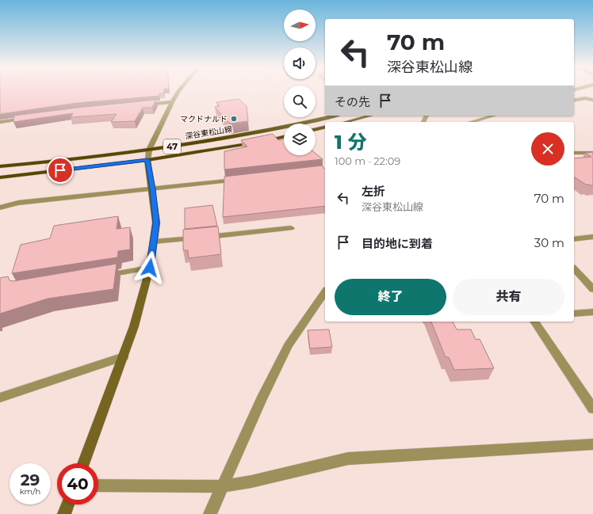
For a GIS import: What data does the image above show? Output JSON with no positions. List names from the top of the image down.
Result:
{
  "streets": {
    "main road": ["深谷東松山線", "47"]
  },
  "places": ["マクドナルド"],
  "north": "right",
  "page": {
    "turn": ["70 m", "深谷東松山線"],
    "then": "その先",
    "heading": ["1 分", "100 m · 22:09"],
    "list": [
      {
        "name": "左折",
        "note": "深谷東松山線",
        "value": "70 m"
      },
      {
        "name": "目的地に到着",
        "value": "30 m"
      }
    ],
    "buttons": ["終了", "共有"],
    "speed": "29 km/h",
    "limit": "40"
  }
}
